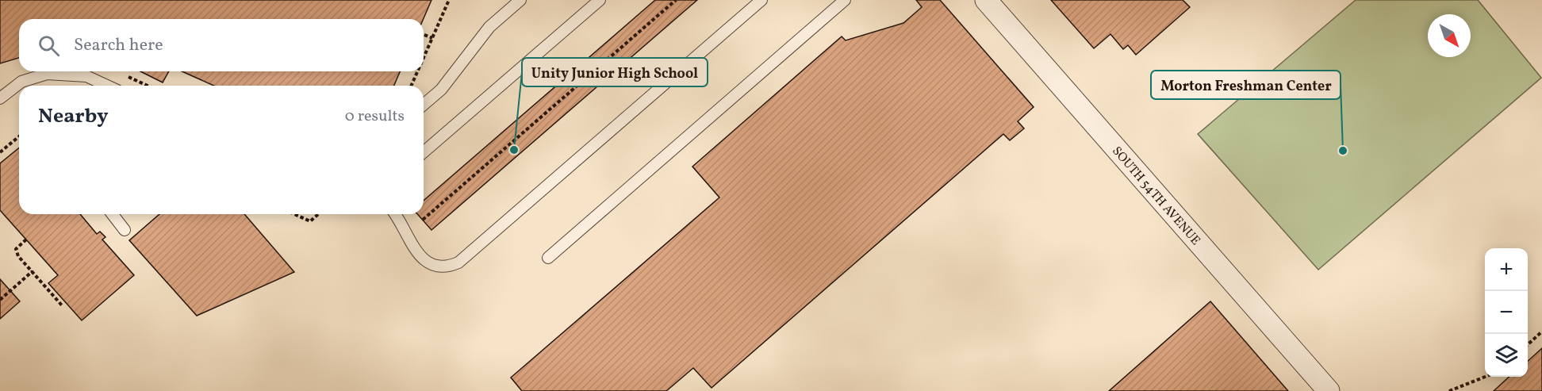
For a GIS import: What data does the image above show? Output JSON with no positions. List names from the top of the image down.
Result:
{
  "streets": {
    "street": ["SOUTH 54TH AVENUE"]
  },
  "places": ["Unity Junior High School", "Morton Freshman Center"],
  "north": "bottom right",
  "page": {
    "search": "Search here",
    "heading": ["Nearby", "0 results"],
    "map_buttons": ["+", "−"]
  }
}
